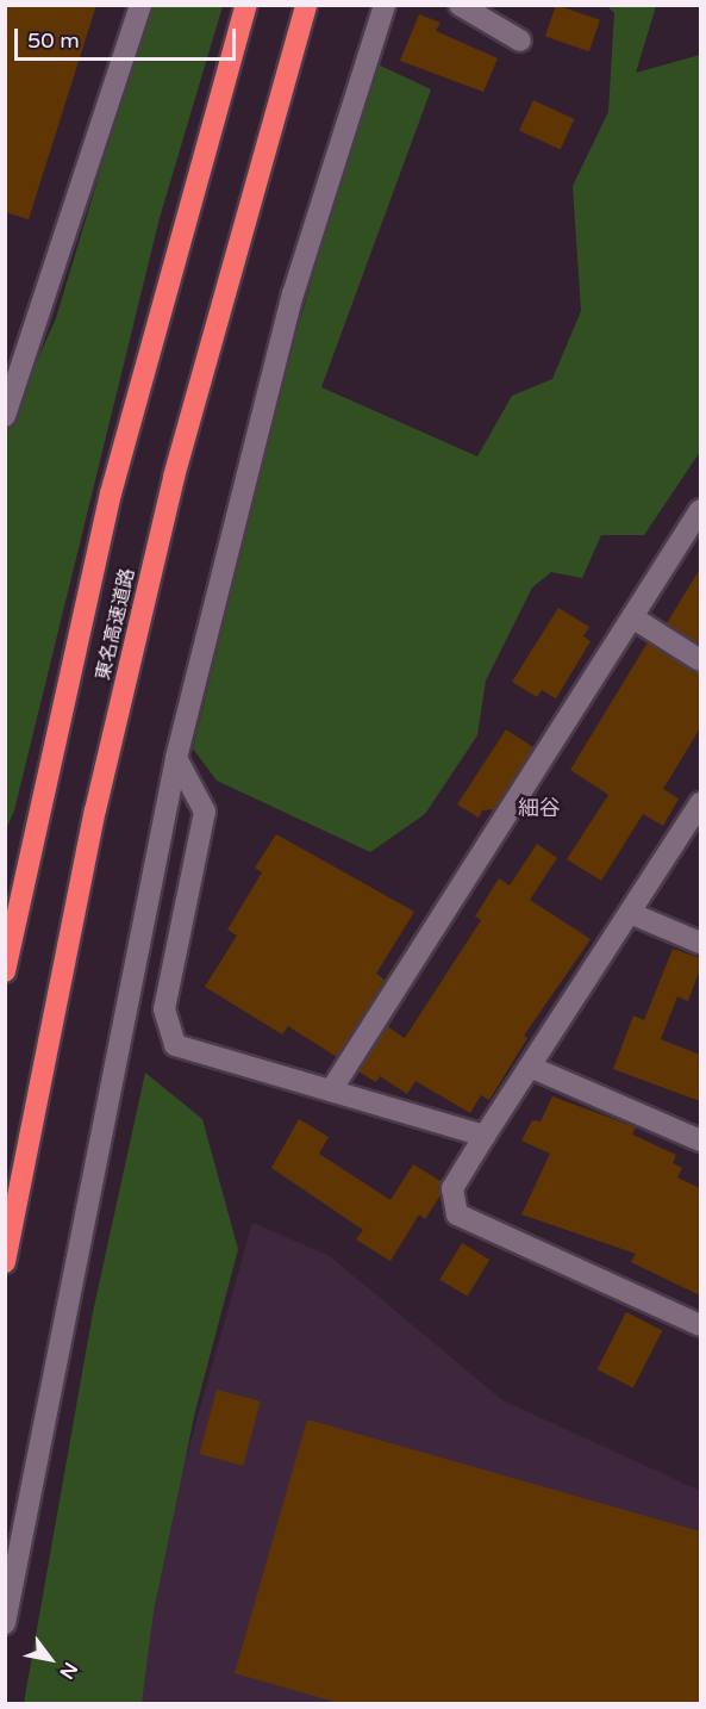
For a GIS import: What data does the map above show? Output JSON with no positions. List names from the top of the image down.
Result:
{
  "streets": {
    "highway": ["東名高速道路"]
  },
  "districts": ["細谷"],
  "scale_bar": "50 m",
  "north": "bottom right"
}
